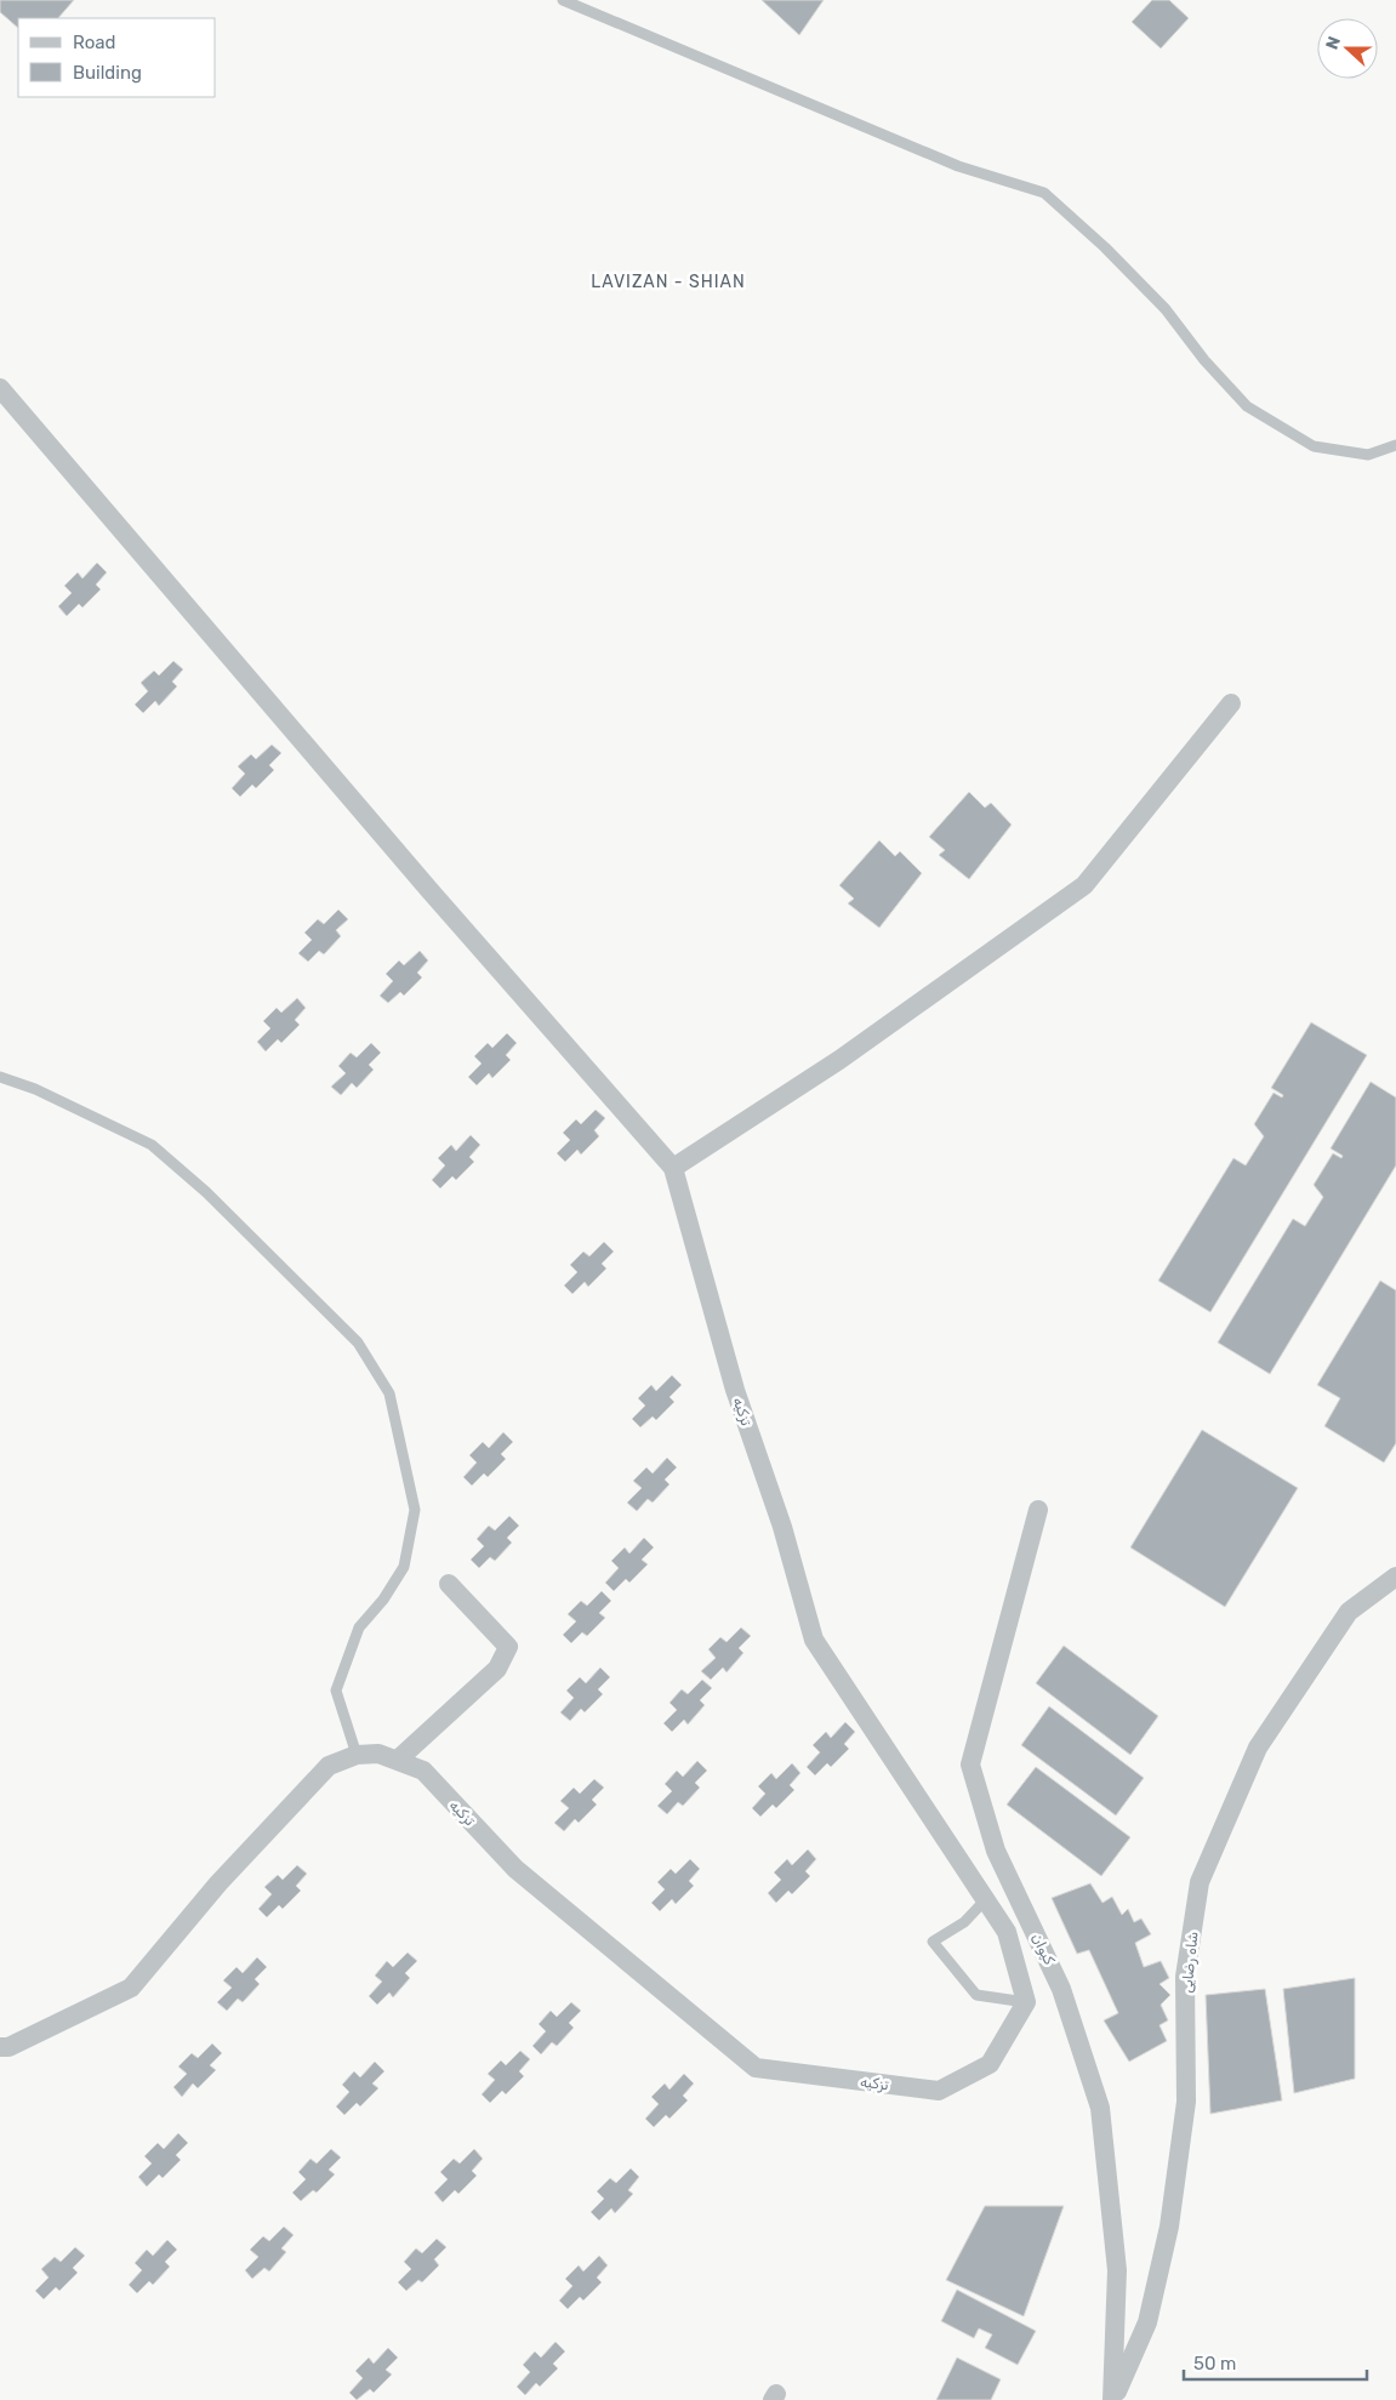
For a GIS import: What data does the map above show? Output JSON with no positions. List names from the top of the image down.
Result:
{
  "streets": {
    "street": ["تزکیه", "کیوان", "شاه رضایی"]
  },
  "crossings": [
    ["کیوان", "شاه رضایی"]
  ],
  "districts": ["LAVIZAN - SHIAN"],
  "legend": ["Road", "Building"],
  "scale_bar": "50 m",
  "north": "left"
}
